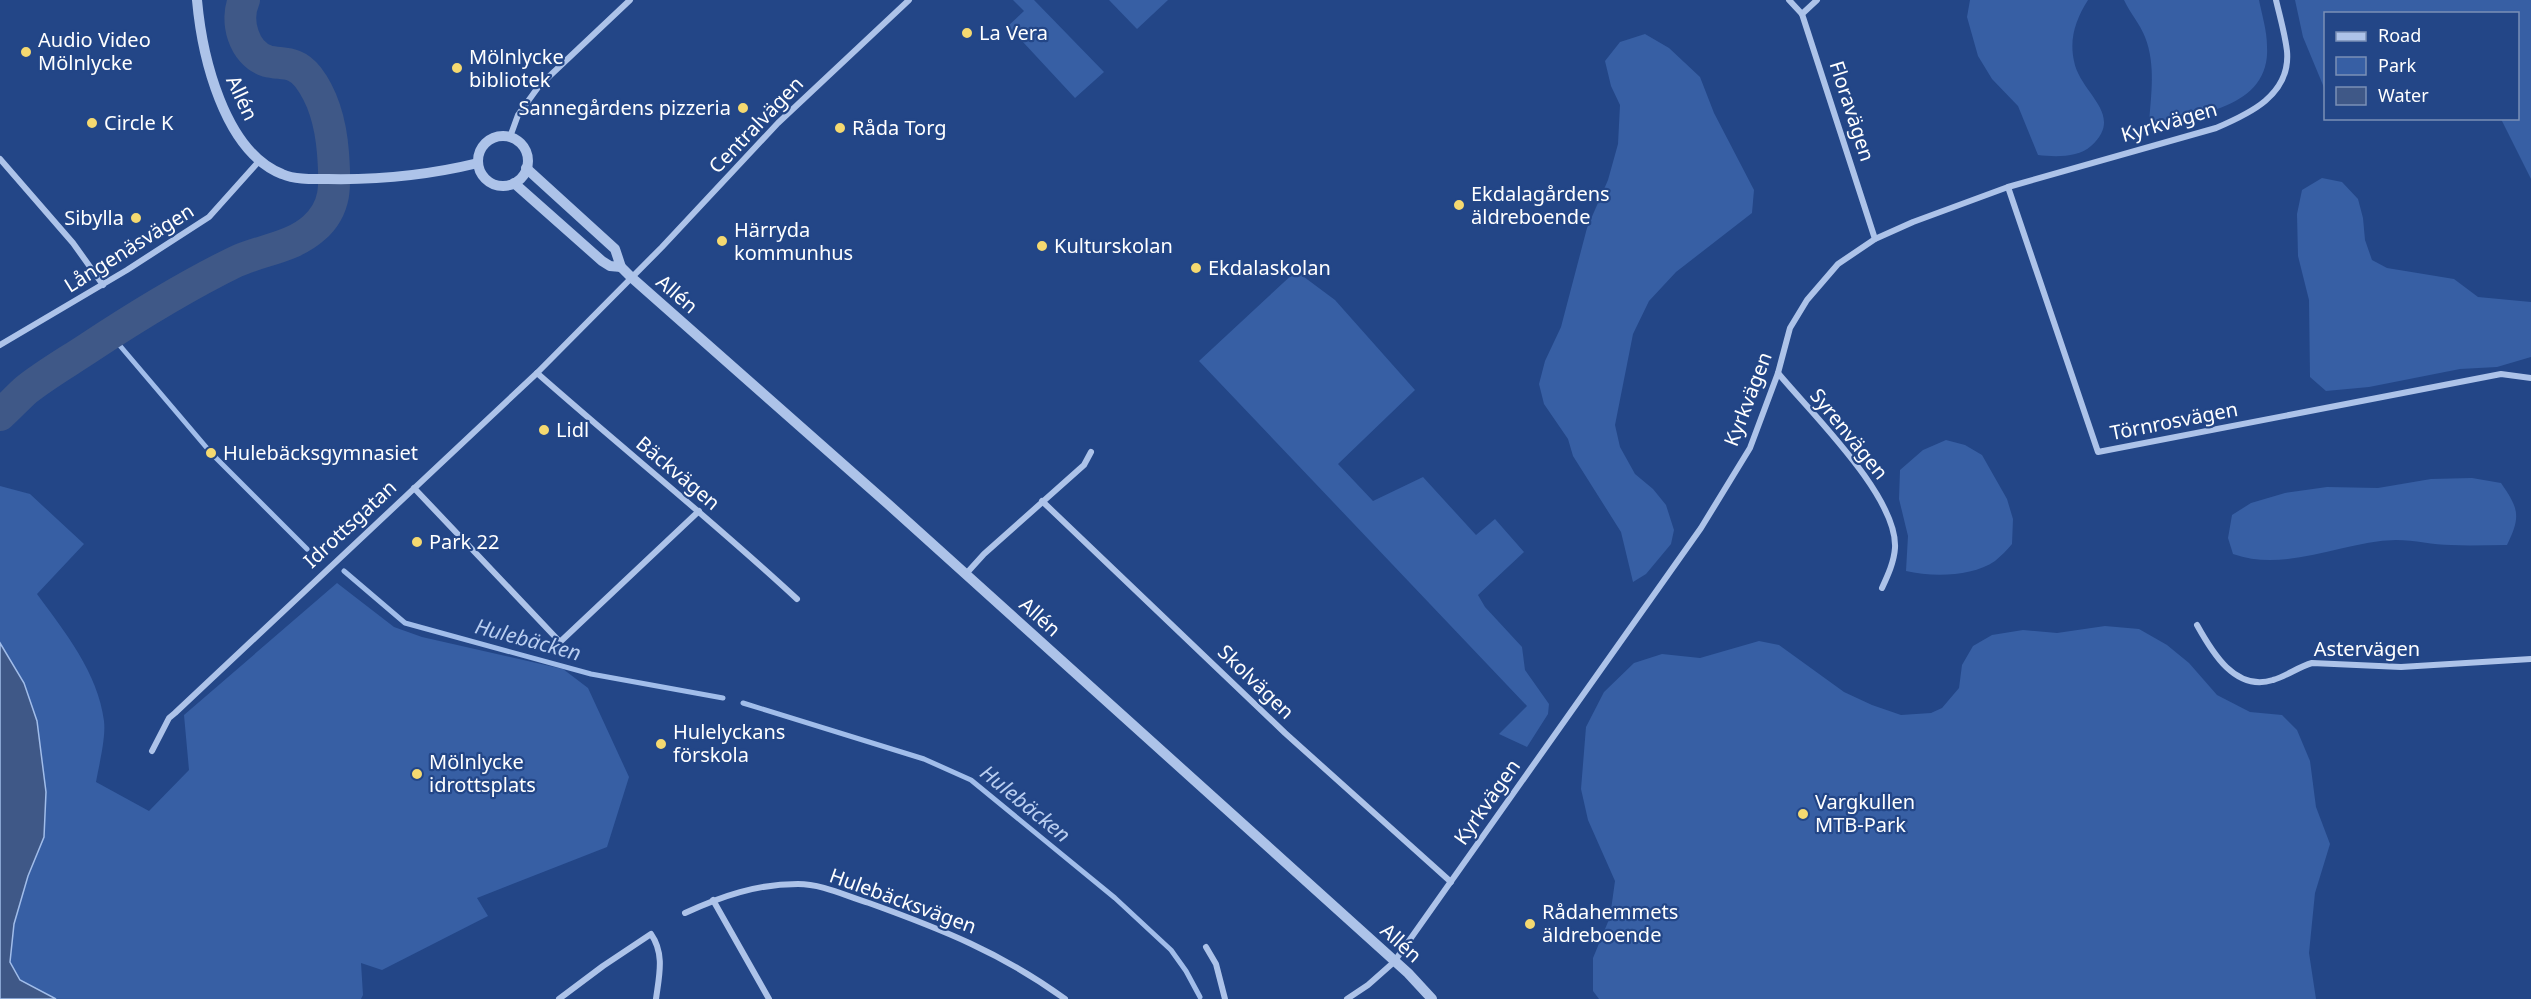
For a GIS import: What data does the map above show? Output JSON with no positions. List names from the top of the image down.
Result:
{
  "streets": {
    "street": [
      "Allén",
      "Floravägen",
      "Kyrkvägen",
      "Centralvägen",
      "Långenäsvägen",
      "Törnrosvägen",
      "Syrenvägen",
      "Bäckvägen",
      "Idrottsgatan",
      "Astervägen",
      "Skolvägen",
      "Hulebäcksvägen"
    ]
  },
  "crossings": [
    ["Allén", "Kyrkvägen"],
    ["Allén", "Centralvägen"],
    ["Allén", "Långenäsvägen"],
    ["Allén", "Idrottsgatan"],
    ["Floravägen", "Kyrkvägen"],
    ["Kyrkvägen", "Törnrosvägen"],
    ["Kyrkvägen", "Syrenvägen"],
    ["Kyrkvägen", "Skolvägen"],
    ["Centralvägen", "Idrottsgatan"],
    ["Bäckvägen", "Idrottsgatan"]
  ],
  "water": ["Hulebäcken"],
  "places": [
    "La Vera",
    "Audio Video Mölnlycke",
    "Mölnlycke bibliotek",
    "Sannegårdens pizzeria",
    "Circle K",
    "Råda Torg",
    "Ekdalagårdens äldreboende",
    "Sibylla",
    "Härryda kommunhus",
    "Kulturskolan",
    "Ekdalaskolan",
    "Lidl",
    "Hulebäcksgymnasiet",
    "Park 22",
    "Hulelyckans förskola",
    "Mölnlycke idrottsplats",
    "Vargkullen MTB-Park",
    "Rådahemmets äldreboende"
  ],
  "legend": ["Road", "Park", "Water"]
}
